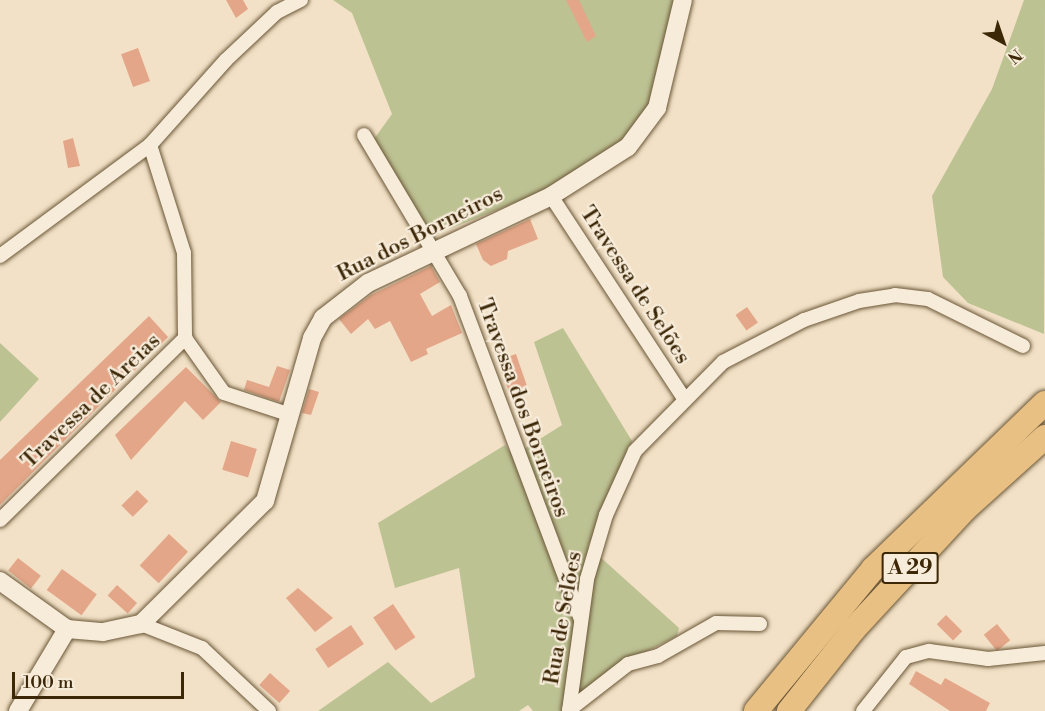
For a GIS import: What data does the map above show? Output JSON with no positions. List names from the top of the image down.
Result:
{
  "streets": {
    "highway": ["A 29"],
    "street": [
      "Rua dos Borneiros",
      "Travessa de Selões",
      "Travessa de Areias",
      "Travessa dos Borneiros",
      "Rua de Selões"
    ]
  },
  "crossings": [
    ["Rua dos Borneiros", "Travessa de Selões"],
    ["Rua dos Borneiros", "Travessa dos Borneiros"],
    ["Travessa de Selões", "Rua de Selões"],
    ["Travessa dos Borneiros", "Rua de Selões"]
  ],
  "scale_bar": "100 m",
  "north": "bottom right"
}
